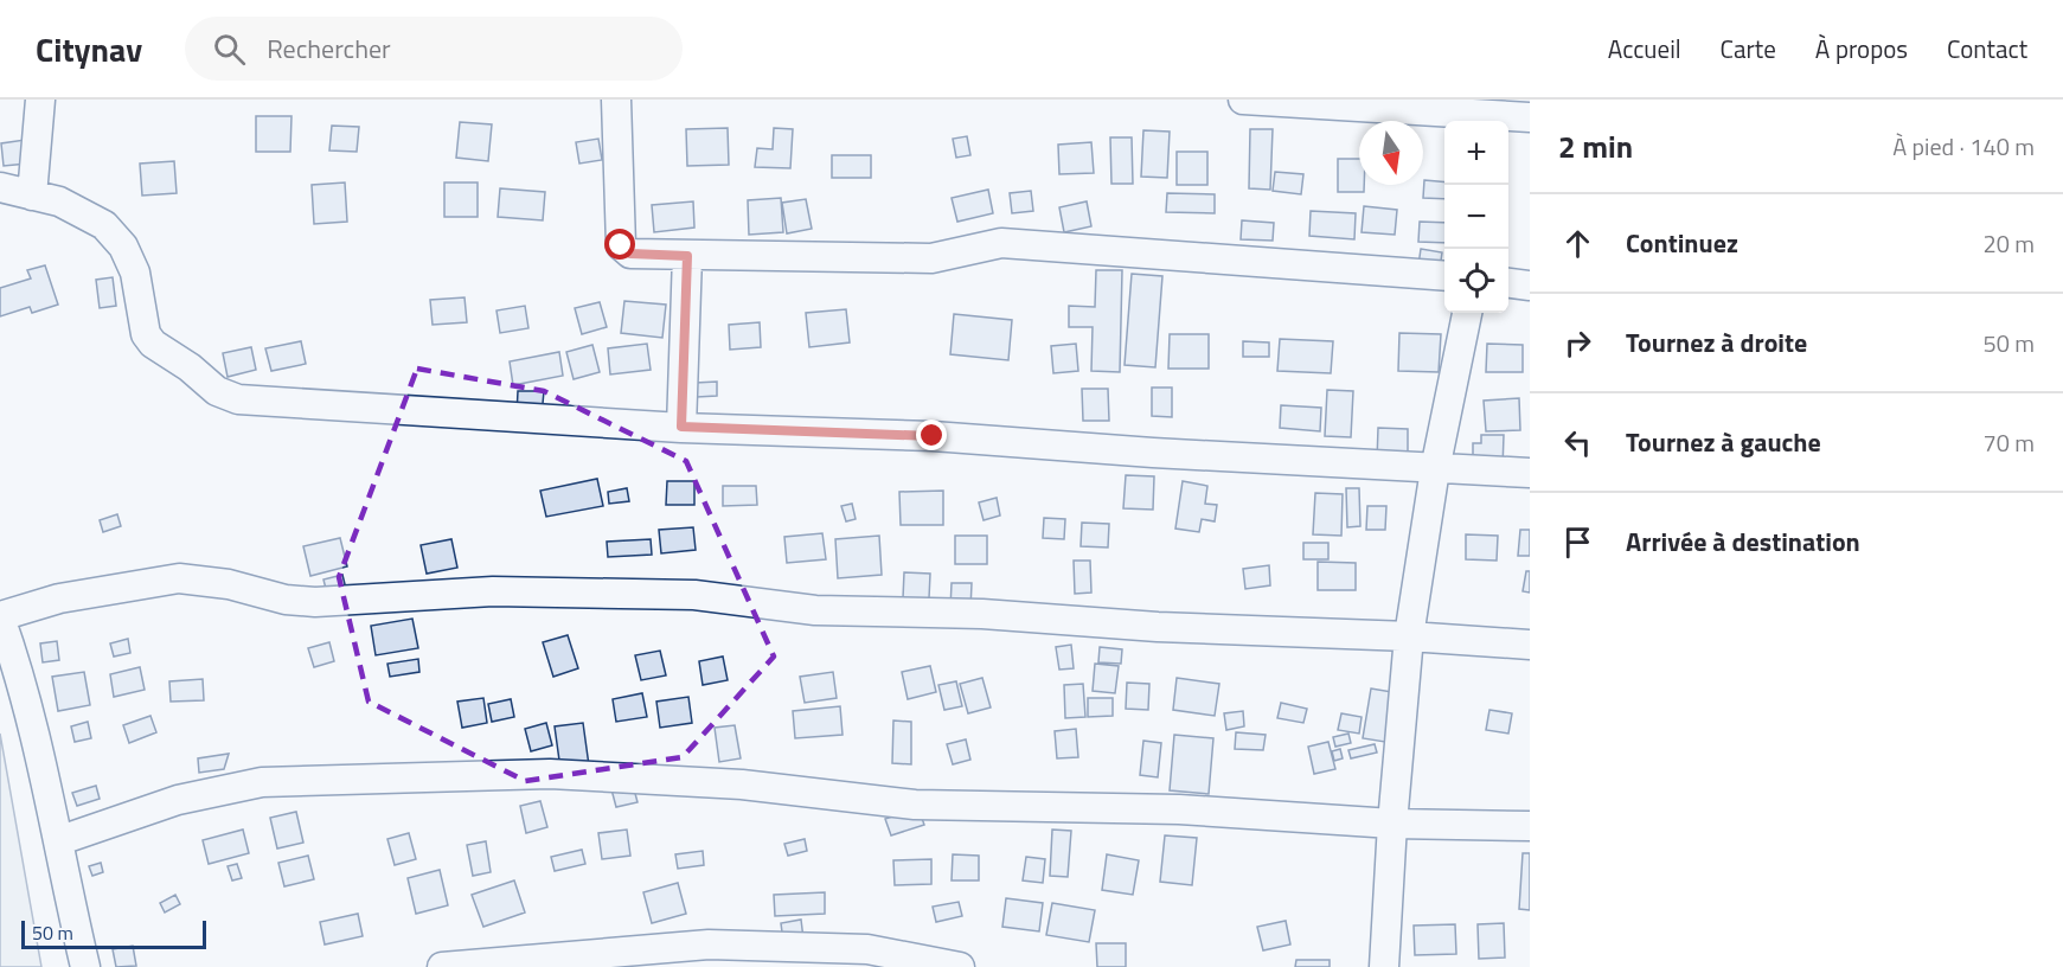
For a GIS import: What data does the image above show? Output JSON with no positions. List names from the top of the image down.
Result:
{
  "scale_bar": "50 m",
  "north": "bottom",
  "page": {
    "header": "Citynav",
    "search": "Rechercher",
    "nav": [
      "Accueil",
      "Carte",
      "À propos",
      "Contact"
    ],
    "heading": ["2 min", "À pied · 140 m"],
    "map_buttons": ["+", "−"],
    "list": [
      ["Continuez", "20 m"],
      ["Tournez à droite", "50 m"],
      ["Tournez à gauche", "70 m"],
      "Arrivée à destination"
    ],
    "scale": "50 m"
  }
}
